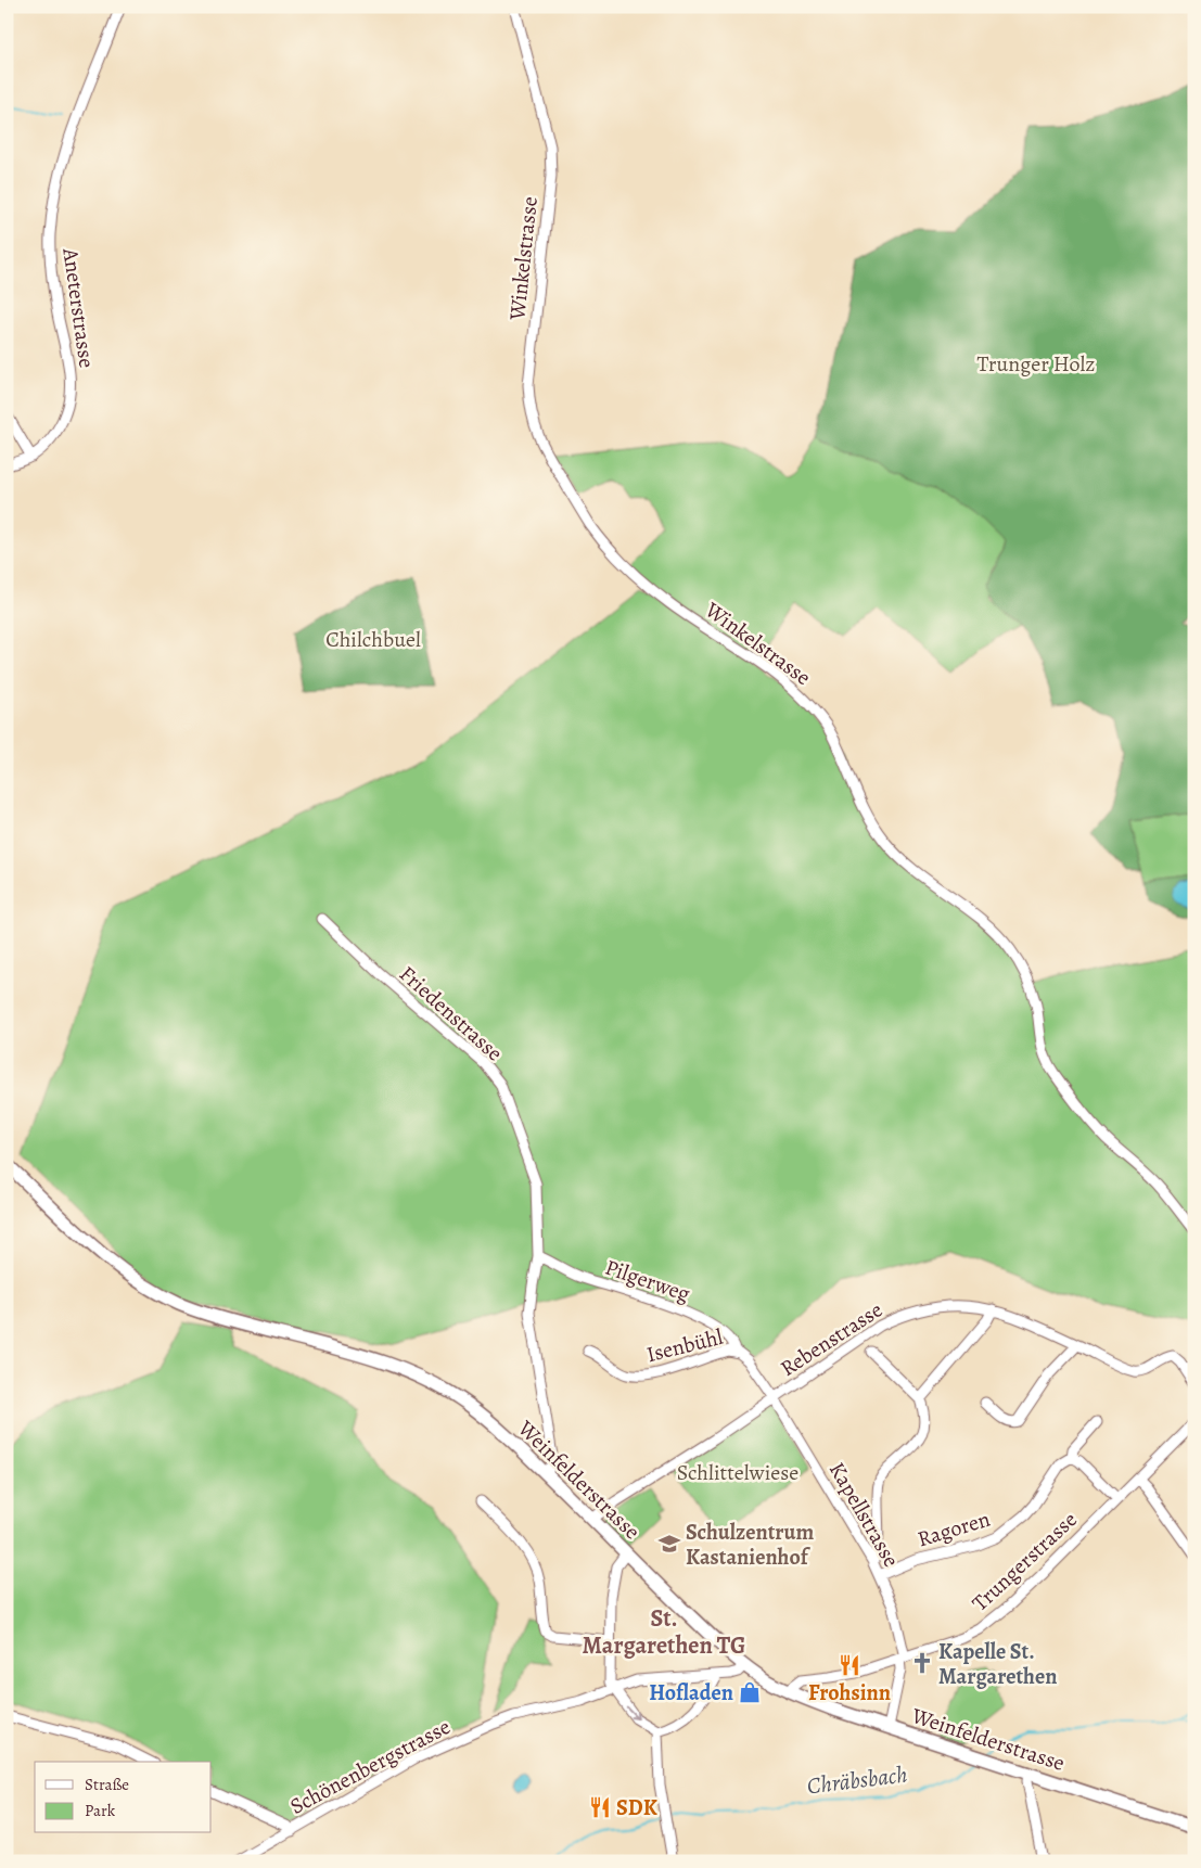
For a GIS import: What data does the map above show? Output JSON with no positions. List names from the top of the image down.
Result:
{
  "streets": {
    "main road": ["Weinfelderstrasse"],
    "street": [
      "Winkelstrasse",
      "Aneterstrasse",
      "Friedenstrasse",
      "Pilgerweg",
      "Rebenstrasse",
      "Isenbühl",
      "Kapellstrasse",
      "Ragoren",
      "Trungerstrasse",
      "Schönenbergstrasse"
    ]
  },
  "crossings": [
    ["Friedenstrasse", "Pilgerweg"],
    ["Friedenstrasse", "Weinfelderstrasse"],
    ["Pilgerweg", "Isenbühl"],
    ["Rebenstrasse", "Isenbühl"],
    ["Rebenstrasse", "Weinfelderstrasse"],
    ["Rebenstrasse", "Kapellstrasse"],
    ["Isenbühl", "Kapellstrasse"],
    ["Weinfelderstrasse", "Kapellstrasse"],
    ["Weinfelderstrasse", "Trungerstrasse"],
    ["Weinfelderstrasse", "Schönenbergstrasse"],
    ["Kapellstrasse", "Ragoren"],
    ["Kapellstrasse", "Trungerstrasse"]
  ],
  "districts": ["St. Margarethen TG"],
  "water": ["Chräbsbach"],
  "parks": ["Trunger Holz", "Chilchbuel", "Schlittelwiese"],
  "places": {
    "school or university": ["Schulzentrum Kastanienhof"],
    "church": ["Kapelle St. Margarethen"],
    "restaurant": ["Frohsinn", "SDK"],
    "shop": ["Hofladen"]
  },
  "legend": ["Straße", "Park"]
}
